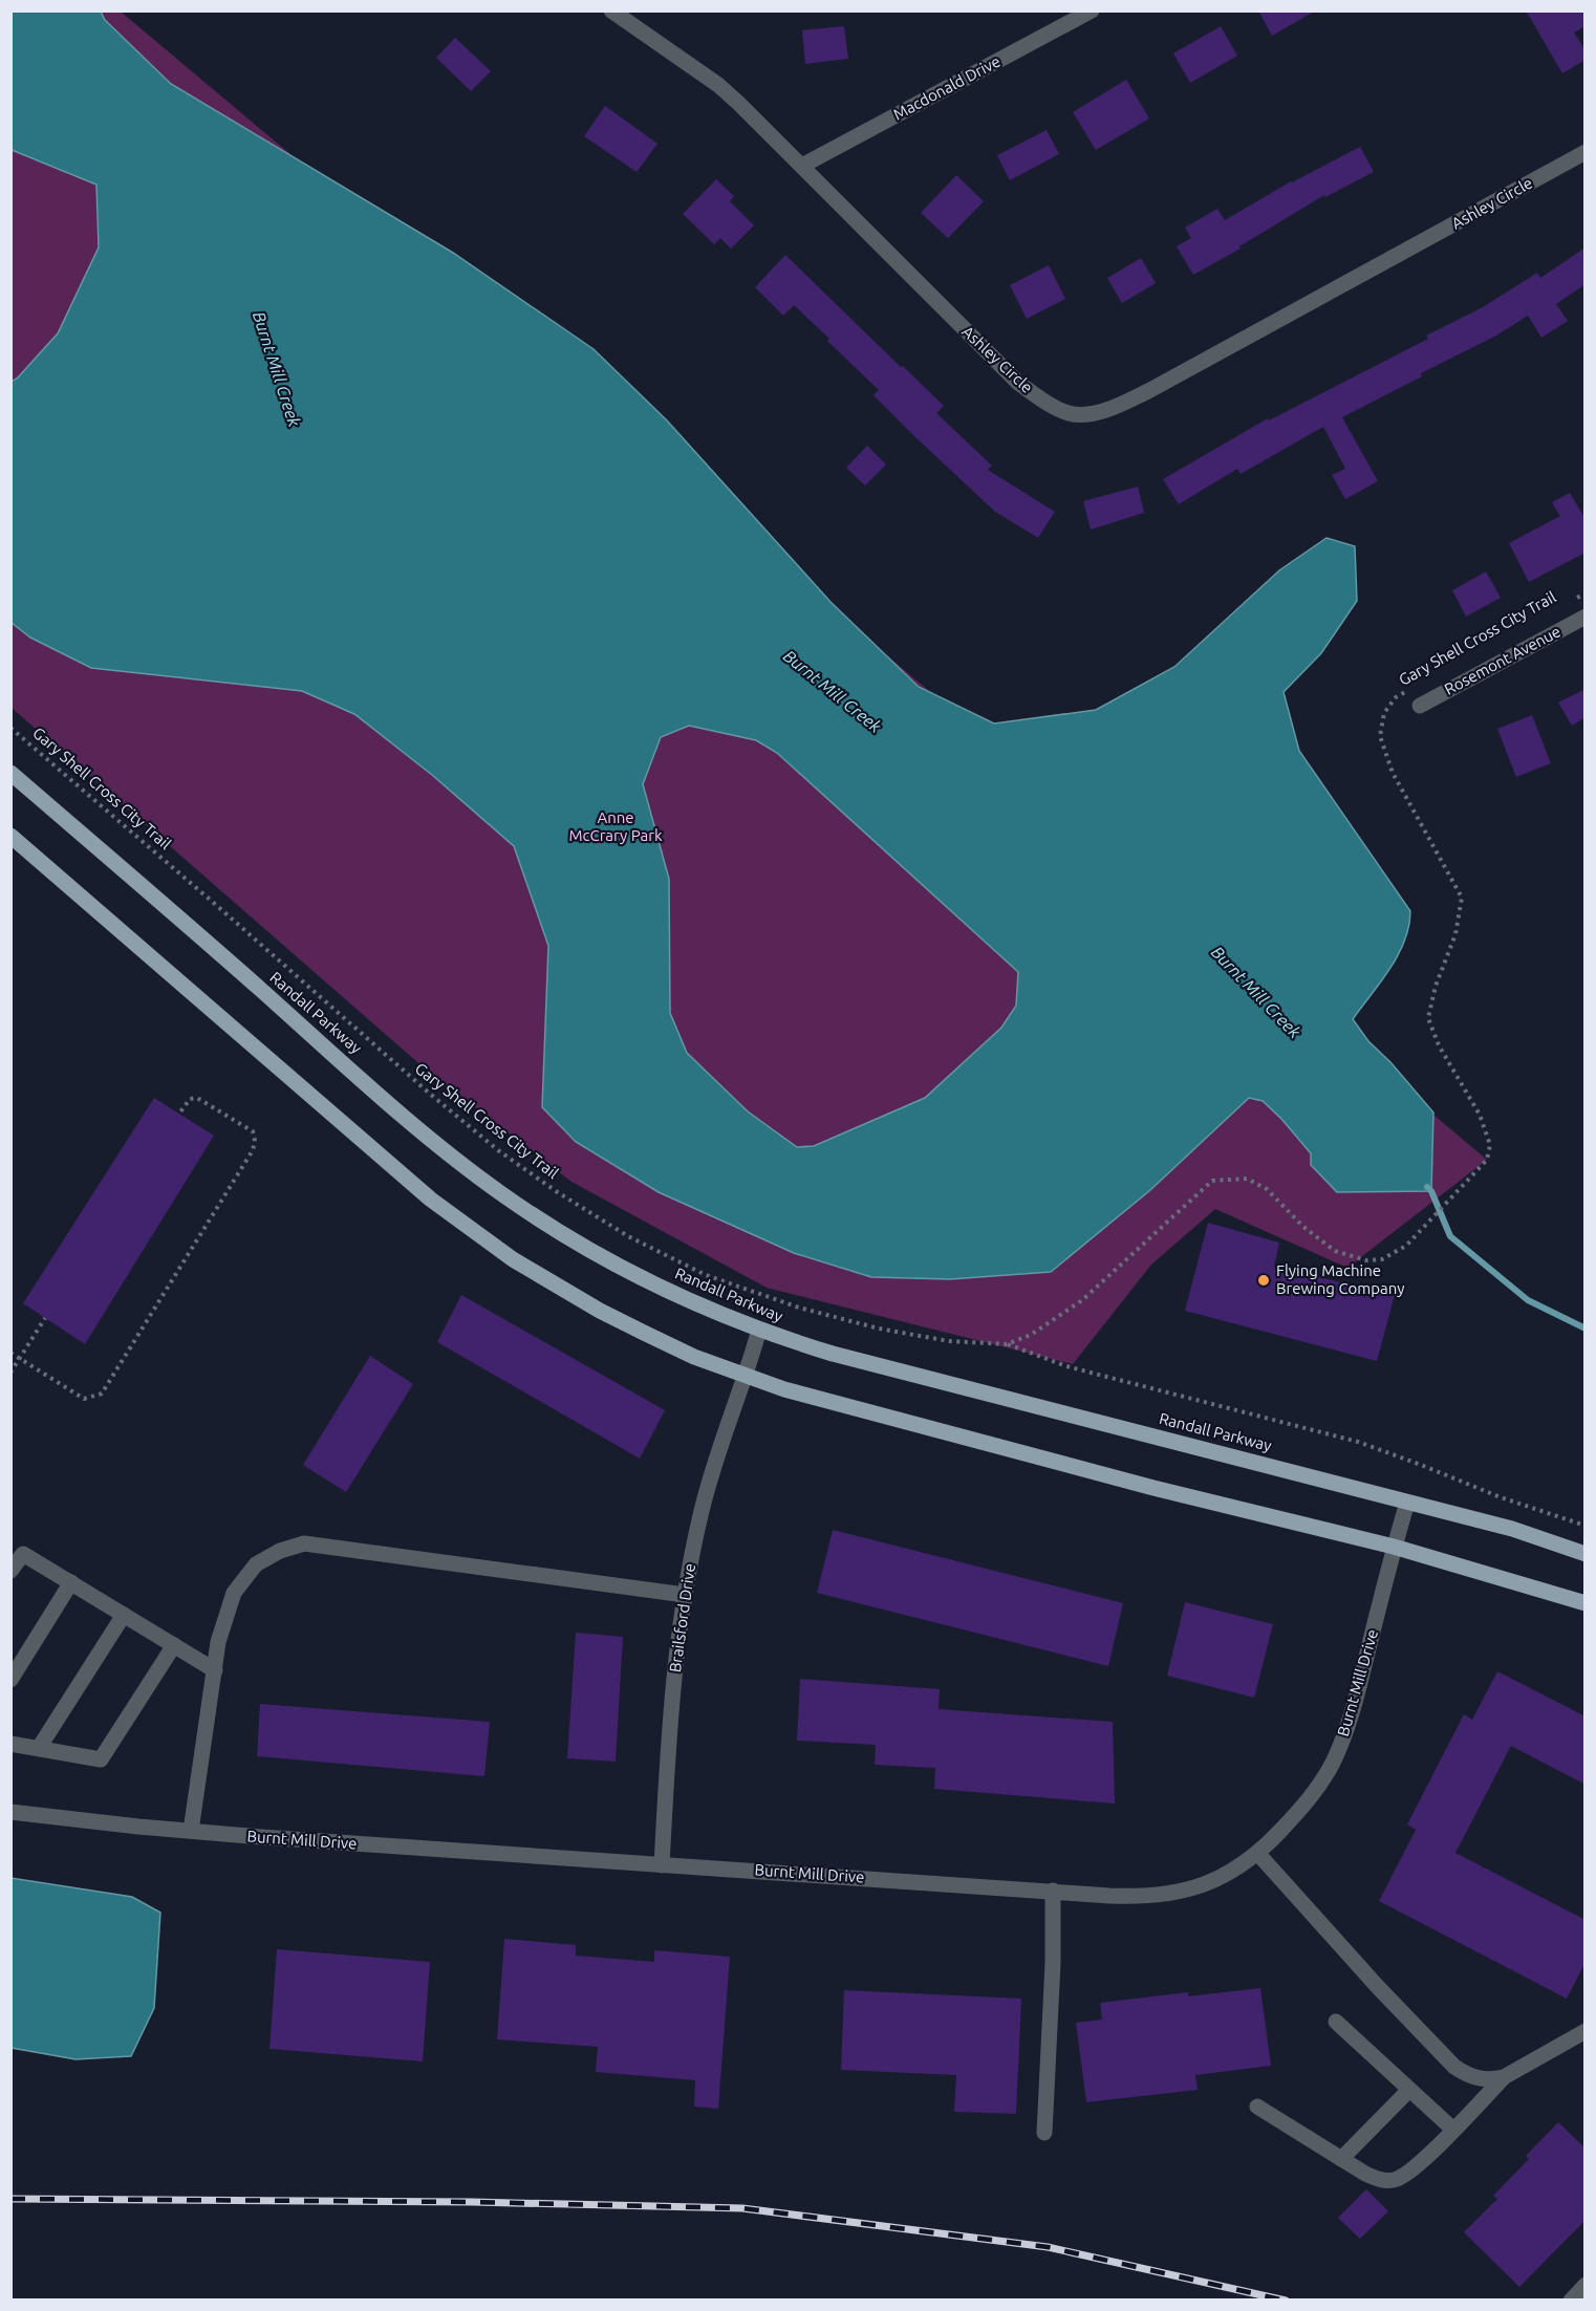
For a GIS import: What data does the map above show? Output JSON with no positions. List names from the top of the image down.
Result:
{
  "streets": {
    "main road": ["Randall Parkway"],
    "street": [
      "Macdonald Drive",
      "Ashley Circle",
      "Rosemont Avenue",
      "Brailsford Drive",
      "Burnt Mill Drive"
    ],
    "path": ["Gary Shell Cross City Trail"]
  },
  "crossings": [
    ["Macdonald Drive", "Ashley Circle"],
    ["Randall Parkway", "Brailsford Drive"],
    ["Randall Parkway", "Burnt Mill Drive"],
    ["Brailsford Drive", "Burnt Mill Drive"]
  ],
  "water": ["Burnt Mill Creek"],
  "parks": ["Anne McCrary Park"],
  "places": ["Flying Machine Brewing Company"]
}
